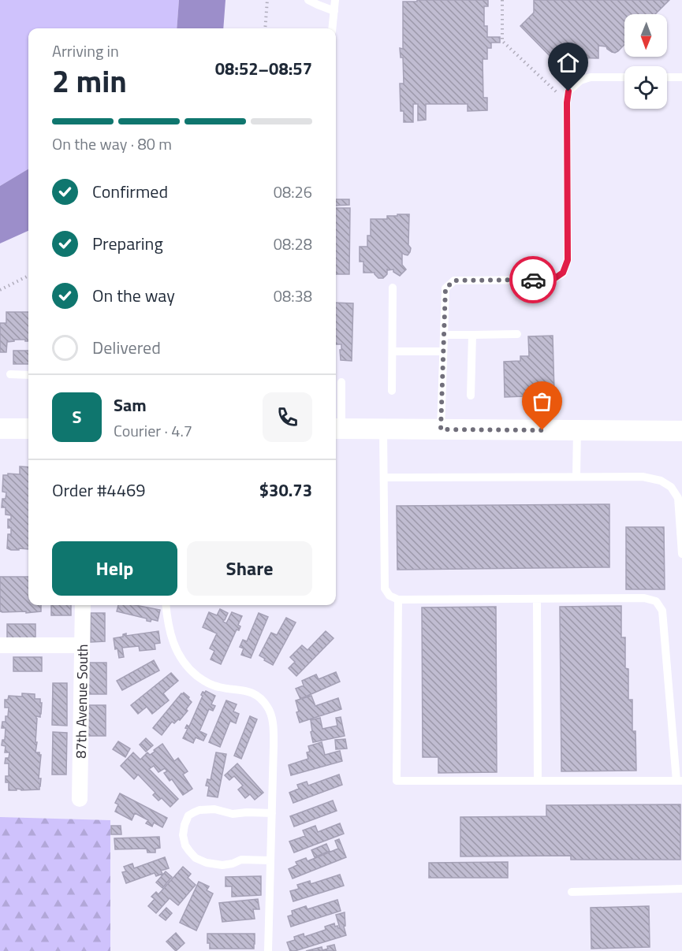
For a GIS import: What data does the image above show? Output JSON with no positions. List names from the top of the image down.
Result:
{
  "streets": {
    "street": ["87th Avenue South"]
  },
  "north": "bottom",
  "page": {
    "heading": ["2 min", "Arriving in", "08:52–08:57"],
    "panel": [
      "Sam",
      "Courier · 4.7",
      "Order #4469",
      "$30.73"
    ],
    "bar": "On the way · 80 m",
    "list": [
      ["Confirmed", "08:26"],
      ["Preparing", "08:28"],
      ["On the way", "08:38"],
      "Delivered"
    ],
    "round": "S",
    "buttons": ["Help", "Share"]
  }
}
